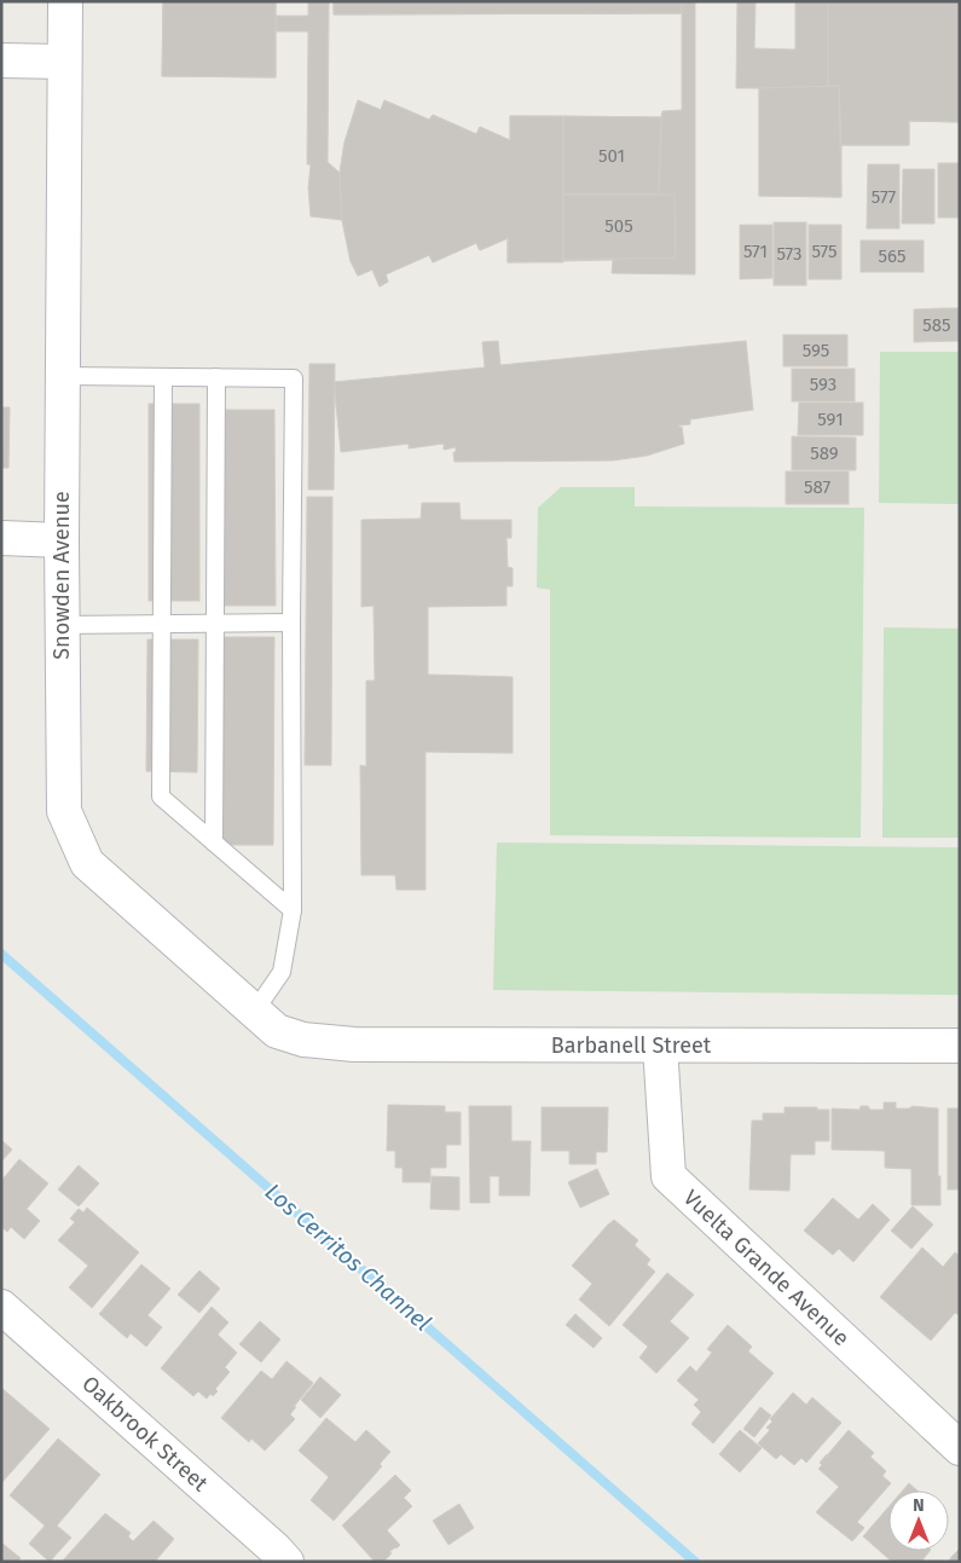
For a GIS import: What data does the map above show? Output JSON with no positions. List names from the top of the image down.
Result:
{
  "streets": {
    "street": [
      "Snowden Avenue",
      "Barbanell Street",
      "Vuelta Grande Avenue",
      "Oakbrook Street"
    ]
  },
  "crossings": [
    ["Snowden Avenue", "Barbanell Street"],
    ["Barbanell Street", "Vuelta Grande Avenue"]
  ],
  "water": ["Los Cerritos Channel"],
  "house_numbers": [
    "501",
    "577",
    "505",
    "571",
    "575",
    "573",
    "565",
    "585",
    "595",
    "593",
    "591",
    "589",
    "587"
  ],
  "north": "top"
}
